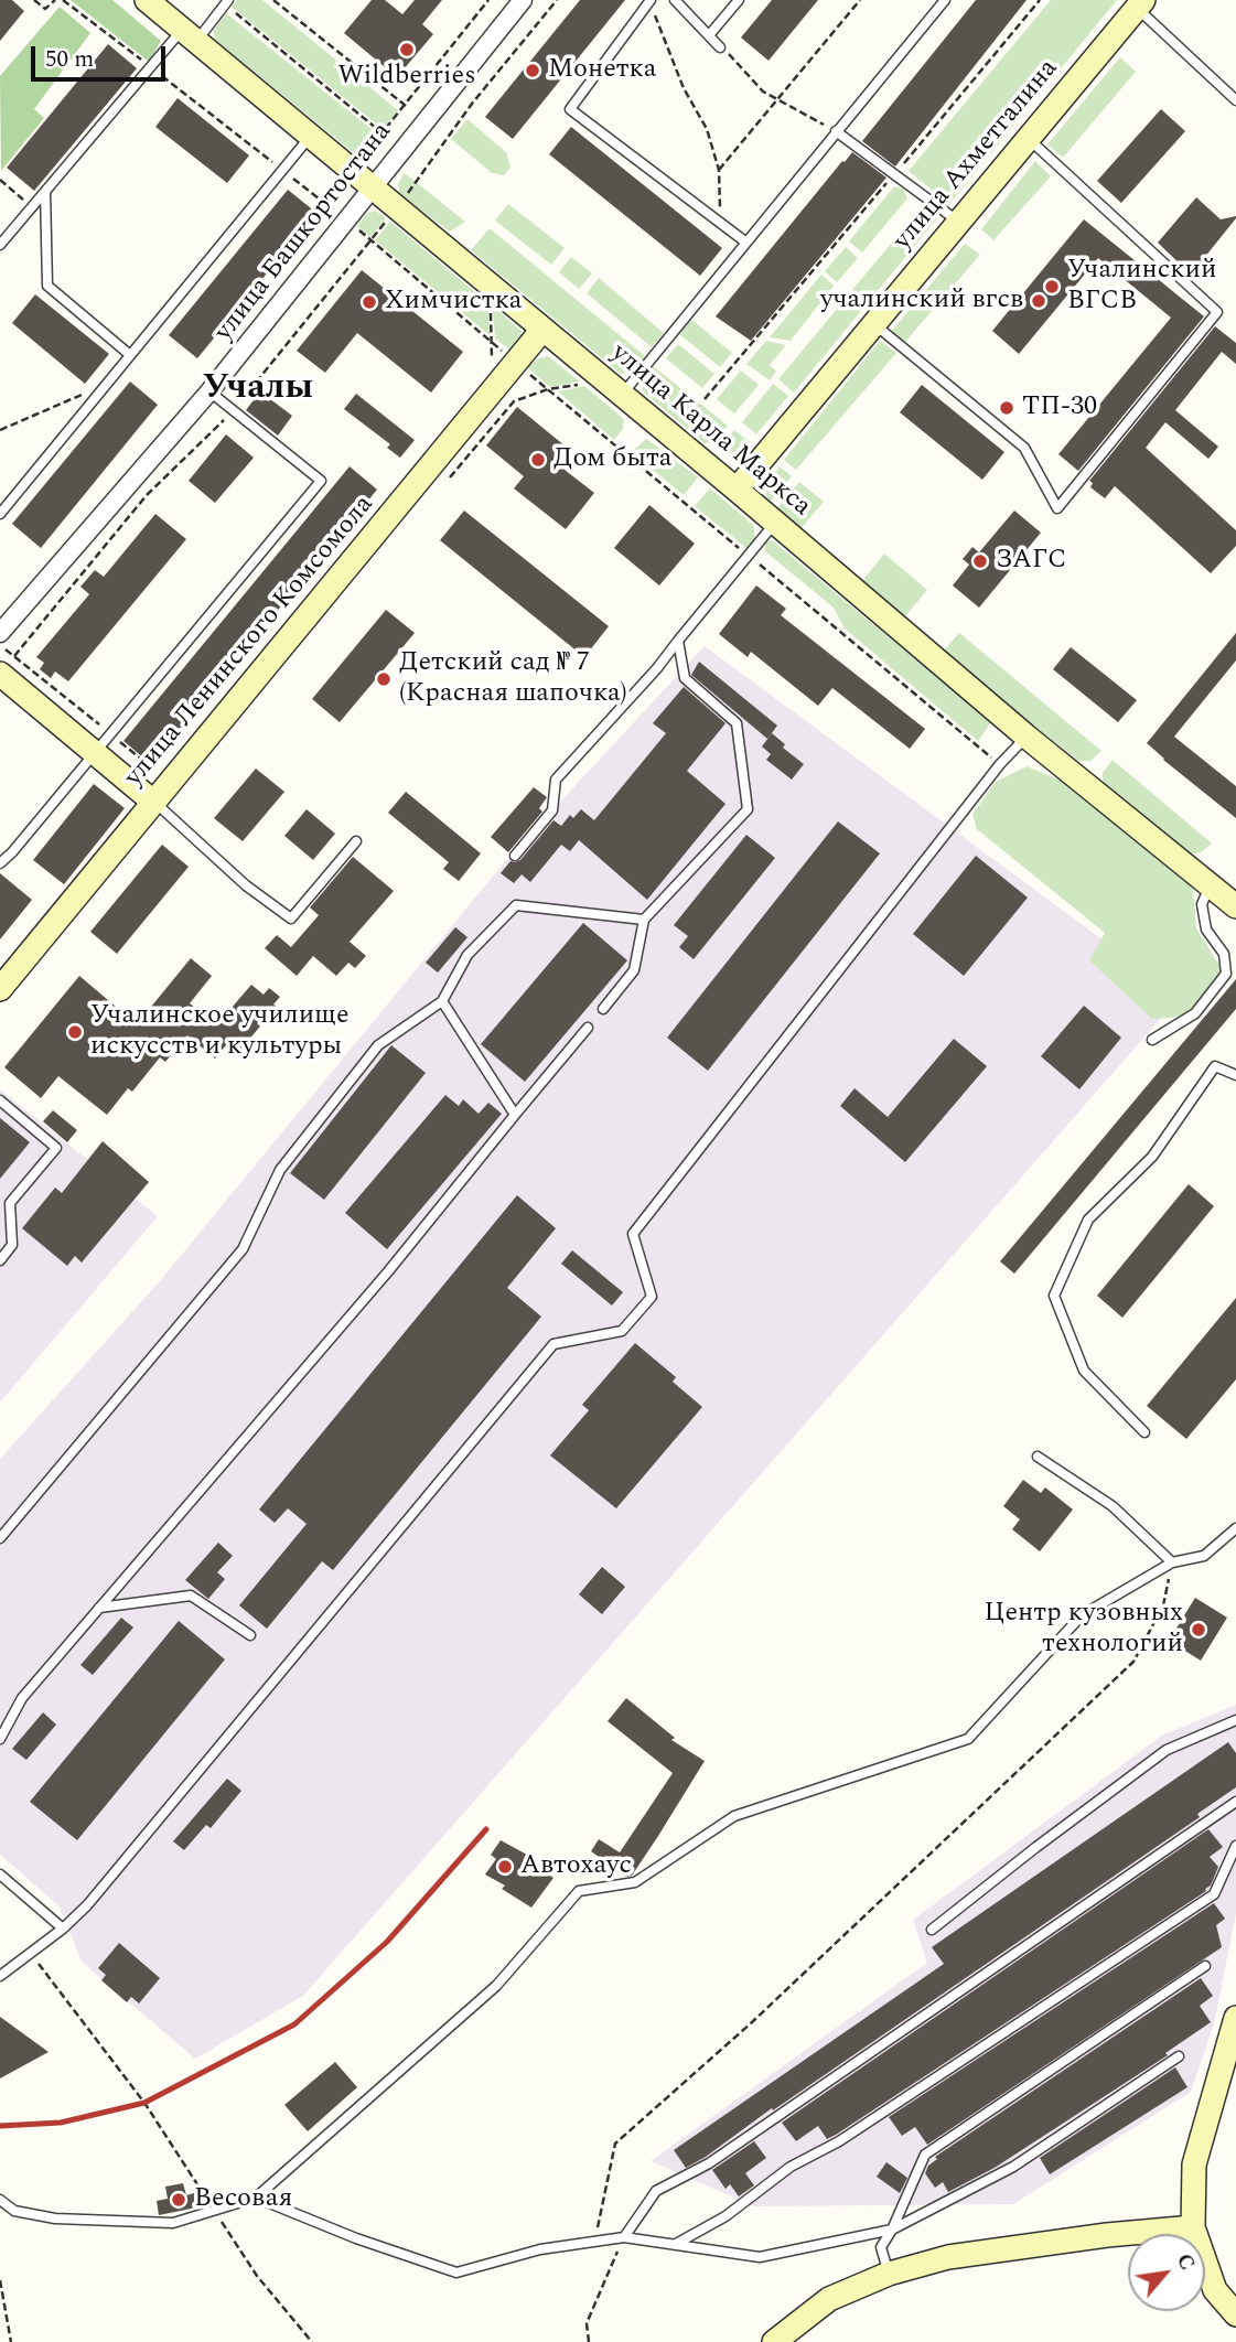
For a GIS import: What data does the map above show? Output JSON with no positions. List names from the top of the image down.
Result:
{
  "streets": {
    "main road": ["улица Ахметгалина", "улица Карла Маркса", "улица Ленинского Комсомола"],
    "street": ["улица Башкортостана"]
  },
  "crossings": [
    ["улица Ахметгалина", "улица Карла Маркса"],
    ["улица Башкортостана", "улица Карла Маркса"],
    ["улица Карла Маркса", "улица Ленинского Комсомола"]
  ],
  "districts": ["Учалы"],
  "places": [
    "Wildberries",
    "Монетка",
    "Учалинский ВГСВ",
    "учалинский вгсв",
    "Химчистка",
    "ТП-30",
    "Дом быта",
    "ЗАГС",
    "Детский сад № 7 (Красная шапочка)",
    "Учалинское училище искусств и культуры",
    "Центр кузовных технологий",
    "Автохаус",
    "Весовая"
  ],
  "scale_bar": "50 m",
  "north": "top right"
}
